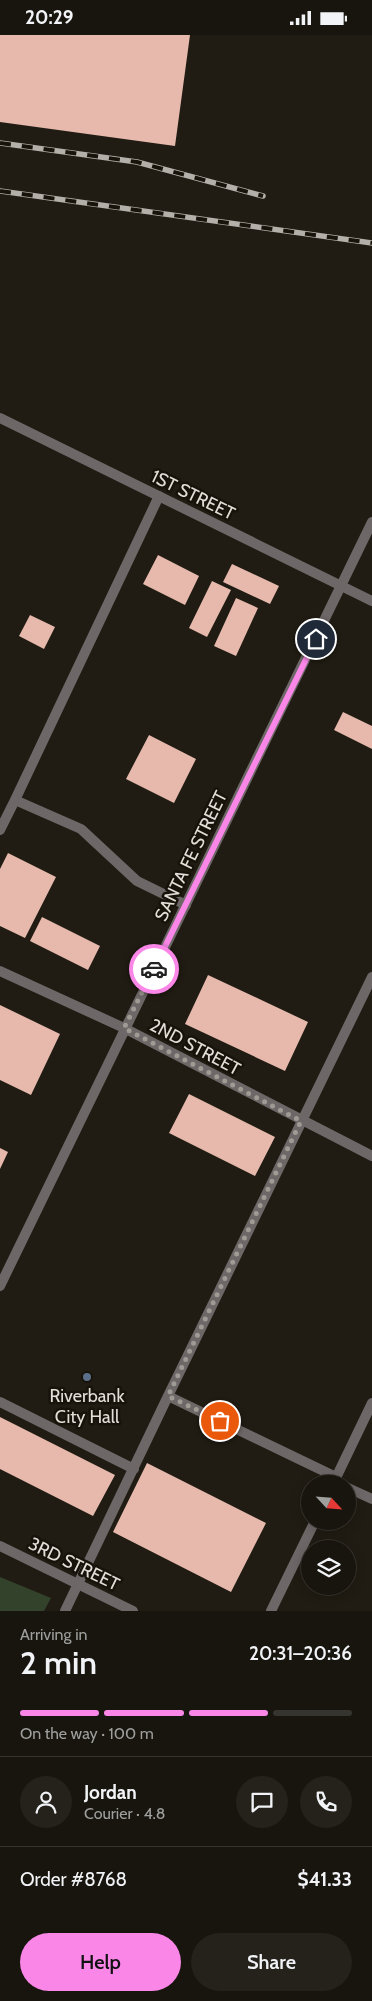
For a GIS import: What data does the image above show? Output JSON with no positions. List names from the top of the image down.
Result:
{
  "streets": {
    "street": [
      "1ST STREET",
      "SANTA FE STREET",
      "2ND STREET",
      "3RD STREET"
    ]
  },
  "crossings": [
    ["1ST STREET", "SANTA FE STREET"],
    ["SANTA FE STREET", "2ND STREET"]
  ],
  "places": ["Riverbank City Hall"],
  "north": "bottom right",
  "page": {
    "status": "20:29",
    "heading": ["2 min", "Arriving in", "20:31–20:36"],
    "panel": [
      "Jordan",
      "Courier · 4.8",
      "Order #8768",
      "$41.33"
    ],
    "bar": "On the way · 100 m",
    "buttons": ["Help", "Share"]
  }
}
